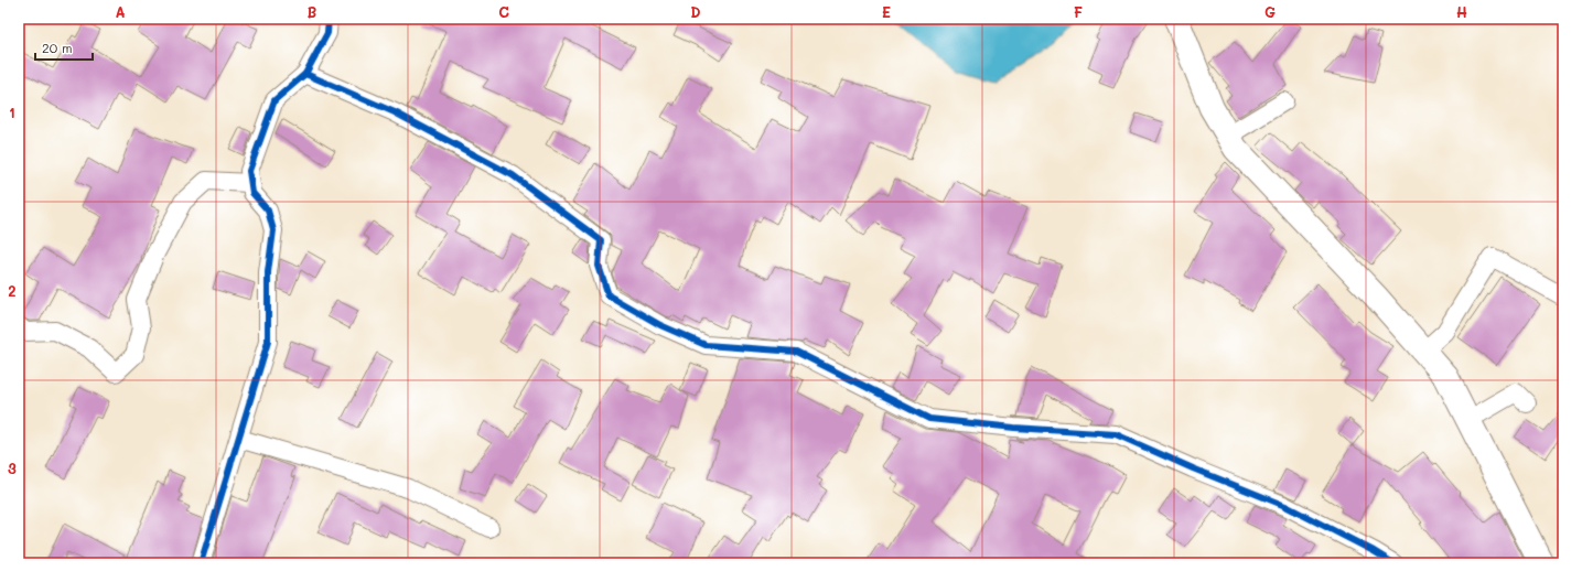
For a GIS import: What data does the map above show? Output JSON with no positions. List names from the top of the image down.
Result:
{
  "scale_bar": "20 m",
  "grid": {
    "columns": [
      "A",
      "B",
      "C",
      "D",
      "E",
      "F",
      "G",
      "H"
    ],
    "rows": ["1", "2", "3"]
  }
}
